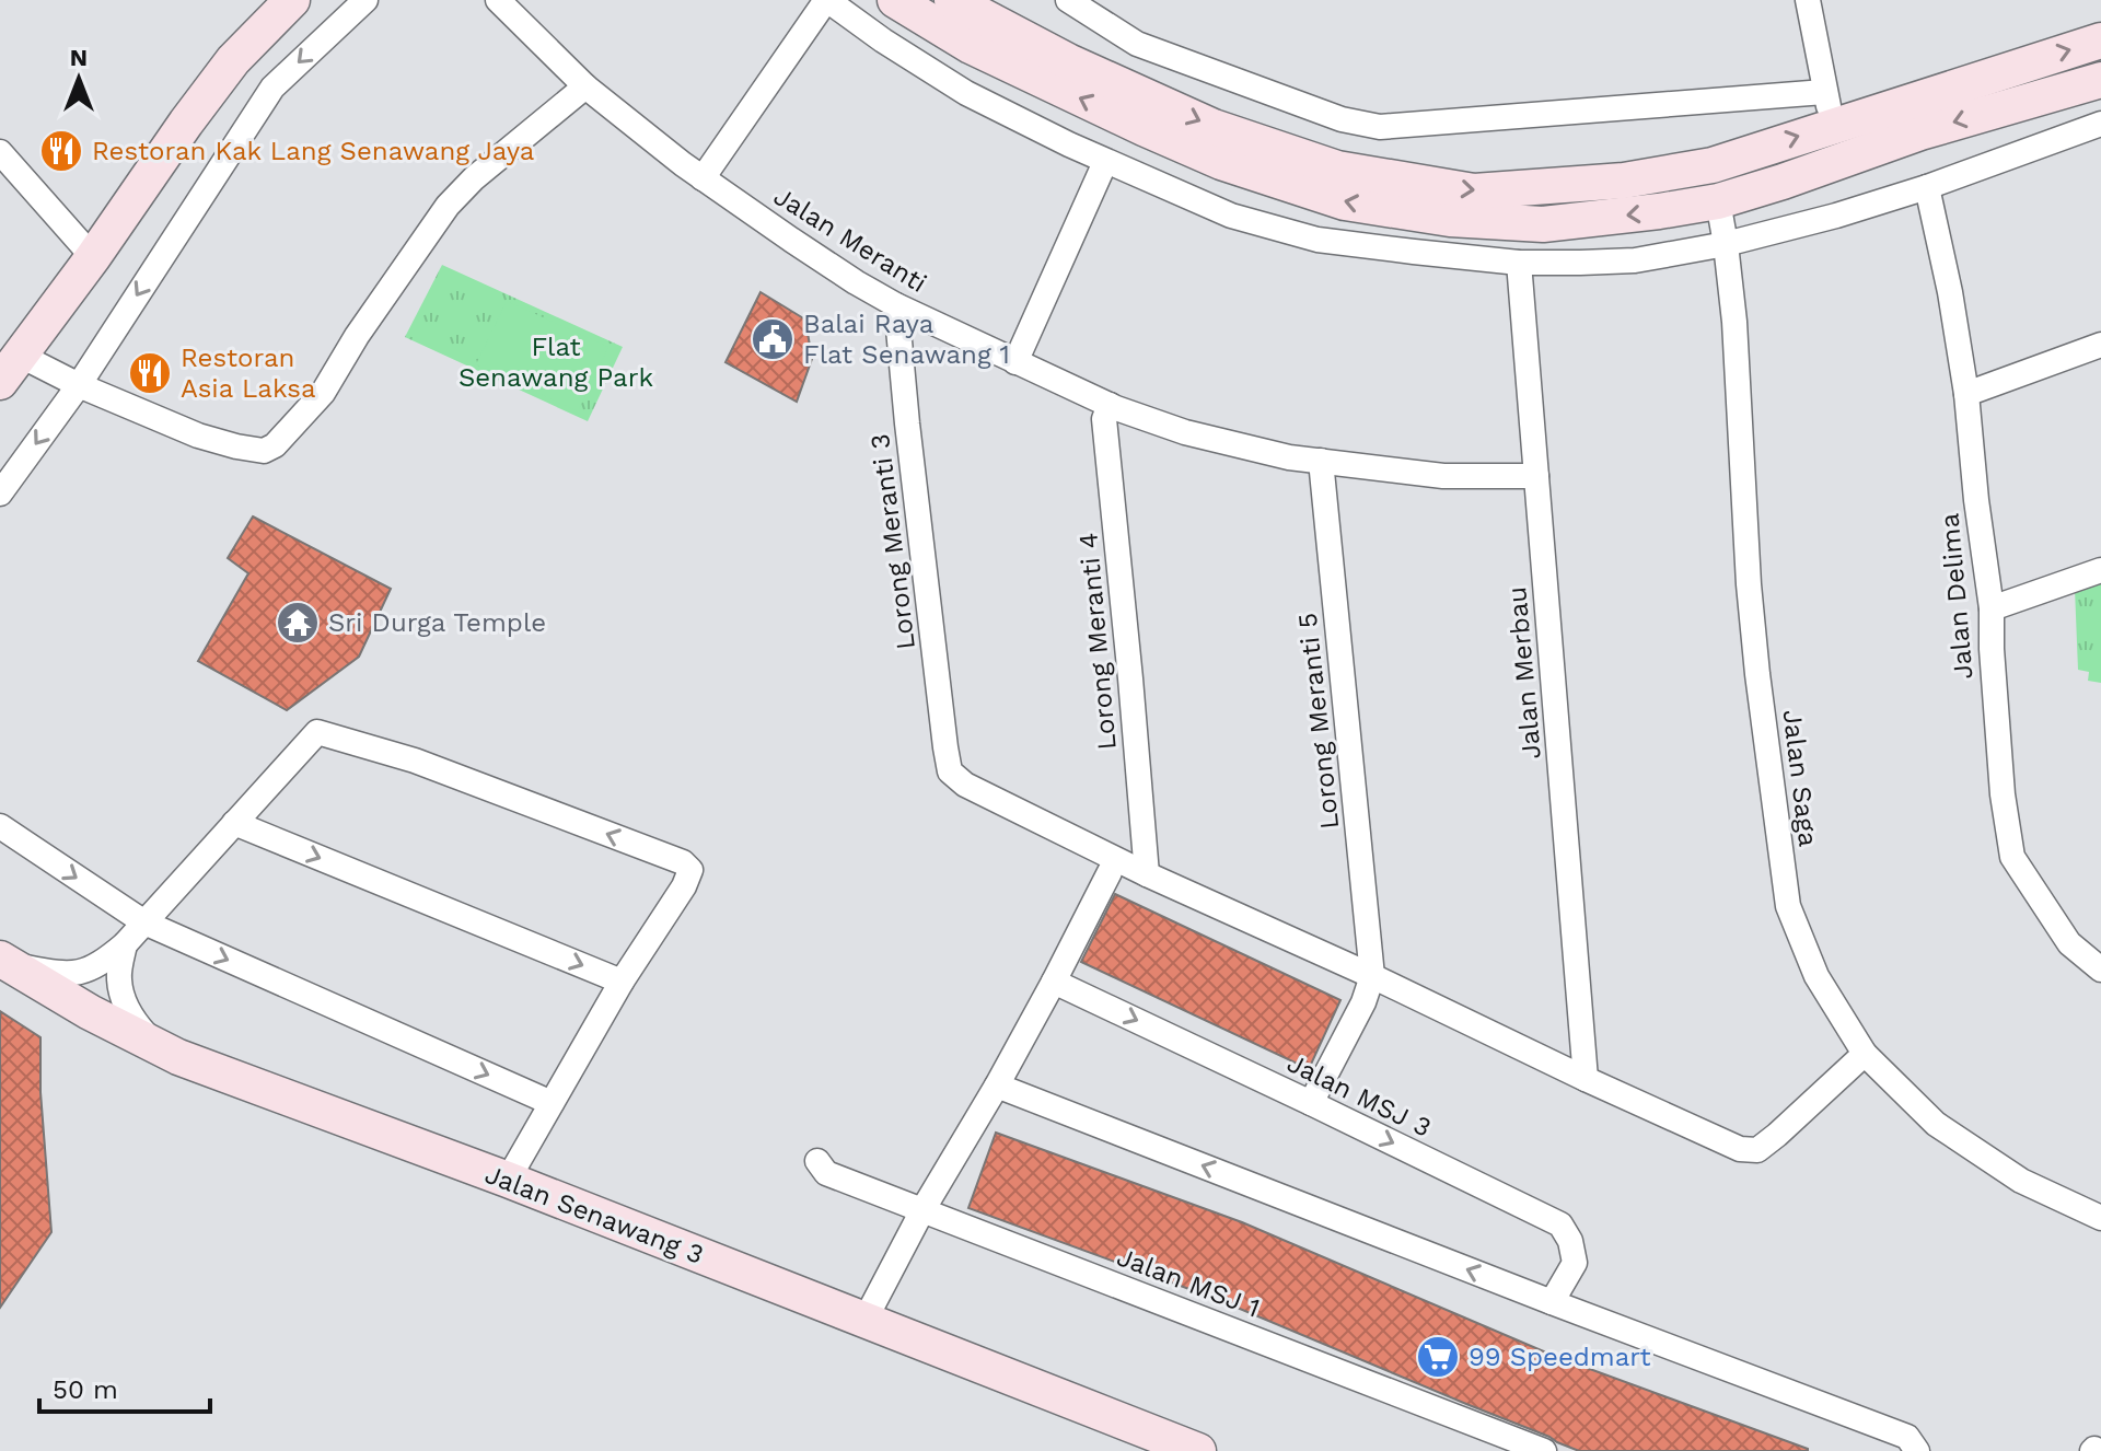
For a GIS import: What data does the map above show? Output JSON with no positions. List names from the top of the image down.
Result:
{
  "streets": {
    "street": [
      "Jalan Meranti",
      "Lorong Meranti 3",
      "Jalan Delima",
      "Lorong Meranti 4",
      "Jalan Merbau",
      "Lorong Meranti 5",
      "Jalan Saga",
      "Jalan MSJ 3",
      "Jalan Senawang 3",
      "Jalan MSJ 1"
    ]
  },
  "crossings": [
    ["Jalan Meranti", "Lorong Meranti 3"],
    ["Jalan Meranti", "Lorong Meranti 4"],
    ["Jalan Meranti", "Jalan Merbau"],
    ["Jalan Meranti", "Lorong Meranti 5"],
    ["Lorong Meranti 3", "Lorong Meranti 4"]
  ],
  "parks": ["Flat Senawang Park"],
  "places": {
    "restaurant": ["Restoran Kak Lang Senawang Jaya", "Restoran Asia Laksa"],
    "public building": ["Balai Raya Flat Senawang 1"],
    "temple": ["Sri Durga Temple"],
    "supermarket": ["99 Speedmart"]
  },
  "scale_bar": "50 m",
  "north": "top"
}
